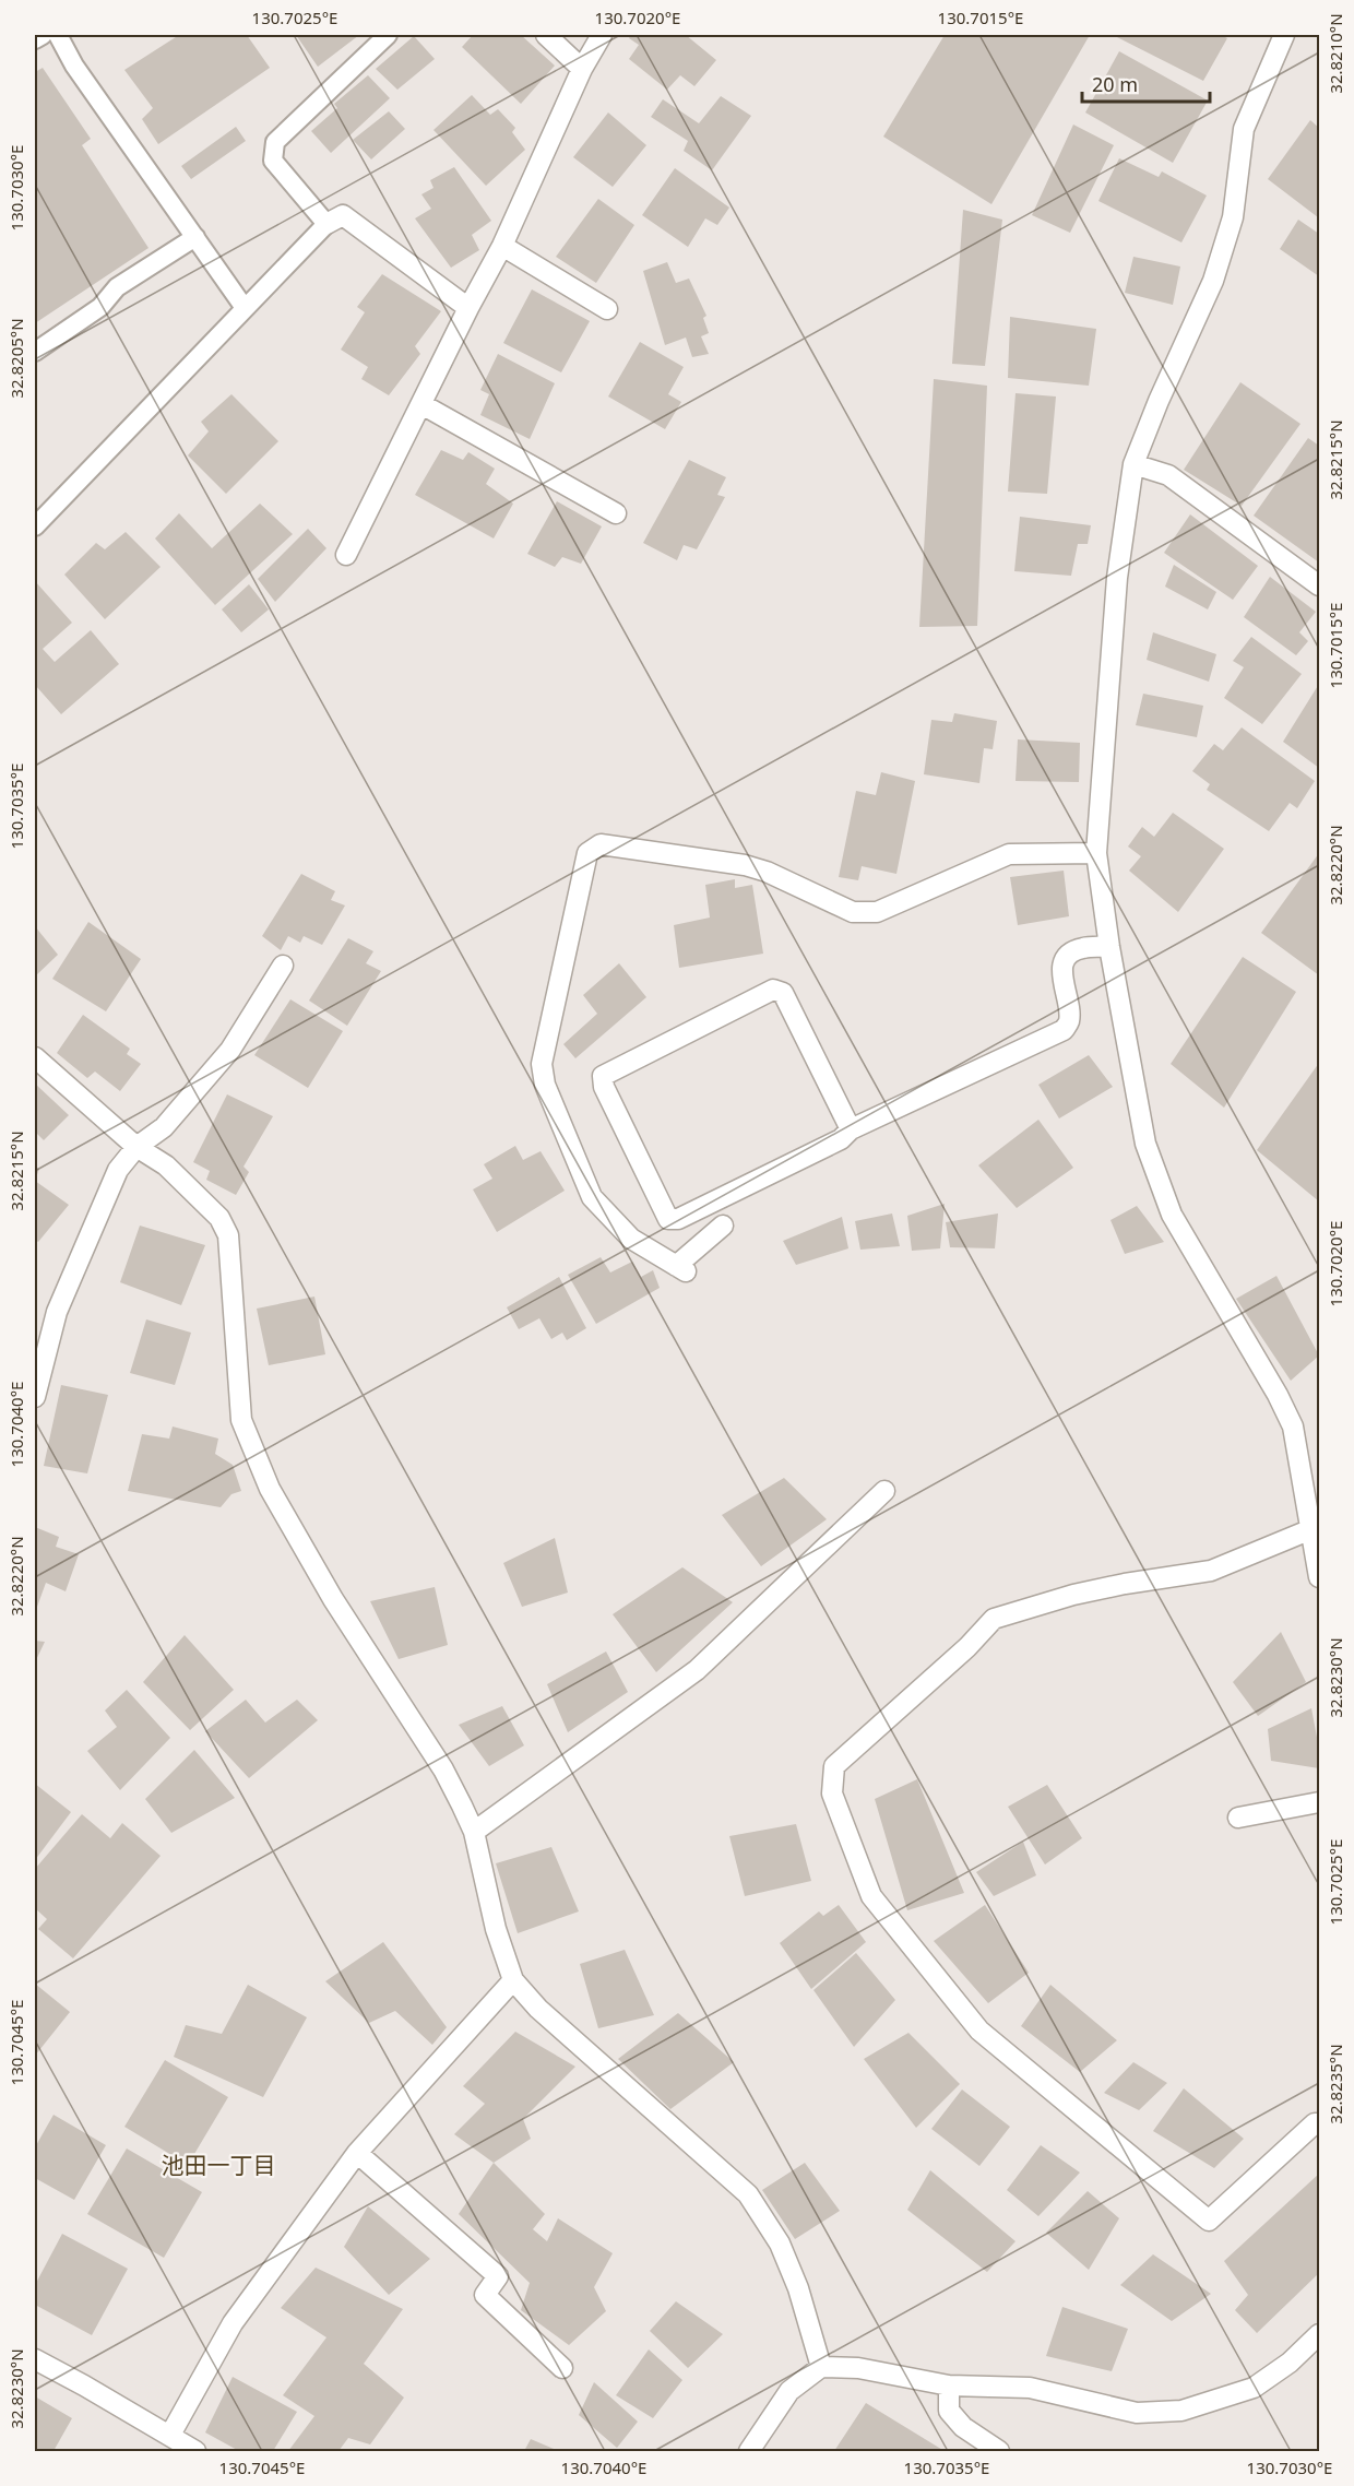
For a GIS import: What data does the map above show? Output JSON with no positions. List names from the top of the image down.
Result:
{
  "districts": ["池田一丁目"],
  "scale_bar": "20 m",
  "coordinates": [
    "130.7025°E",
    "130.7020°E",
    "130.7015°E",
    "32.8210°N",
    "130.7030°E",
    "32.8205°N",
    "32.8215°N",
    "130.7035°E",
    "32.8220°N",
    "130.7040°E",
    "32.8230°N",
    "130.7045°E",
    "32.8235°N"
  ]
}
